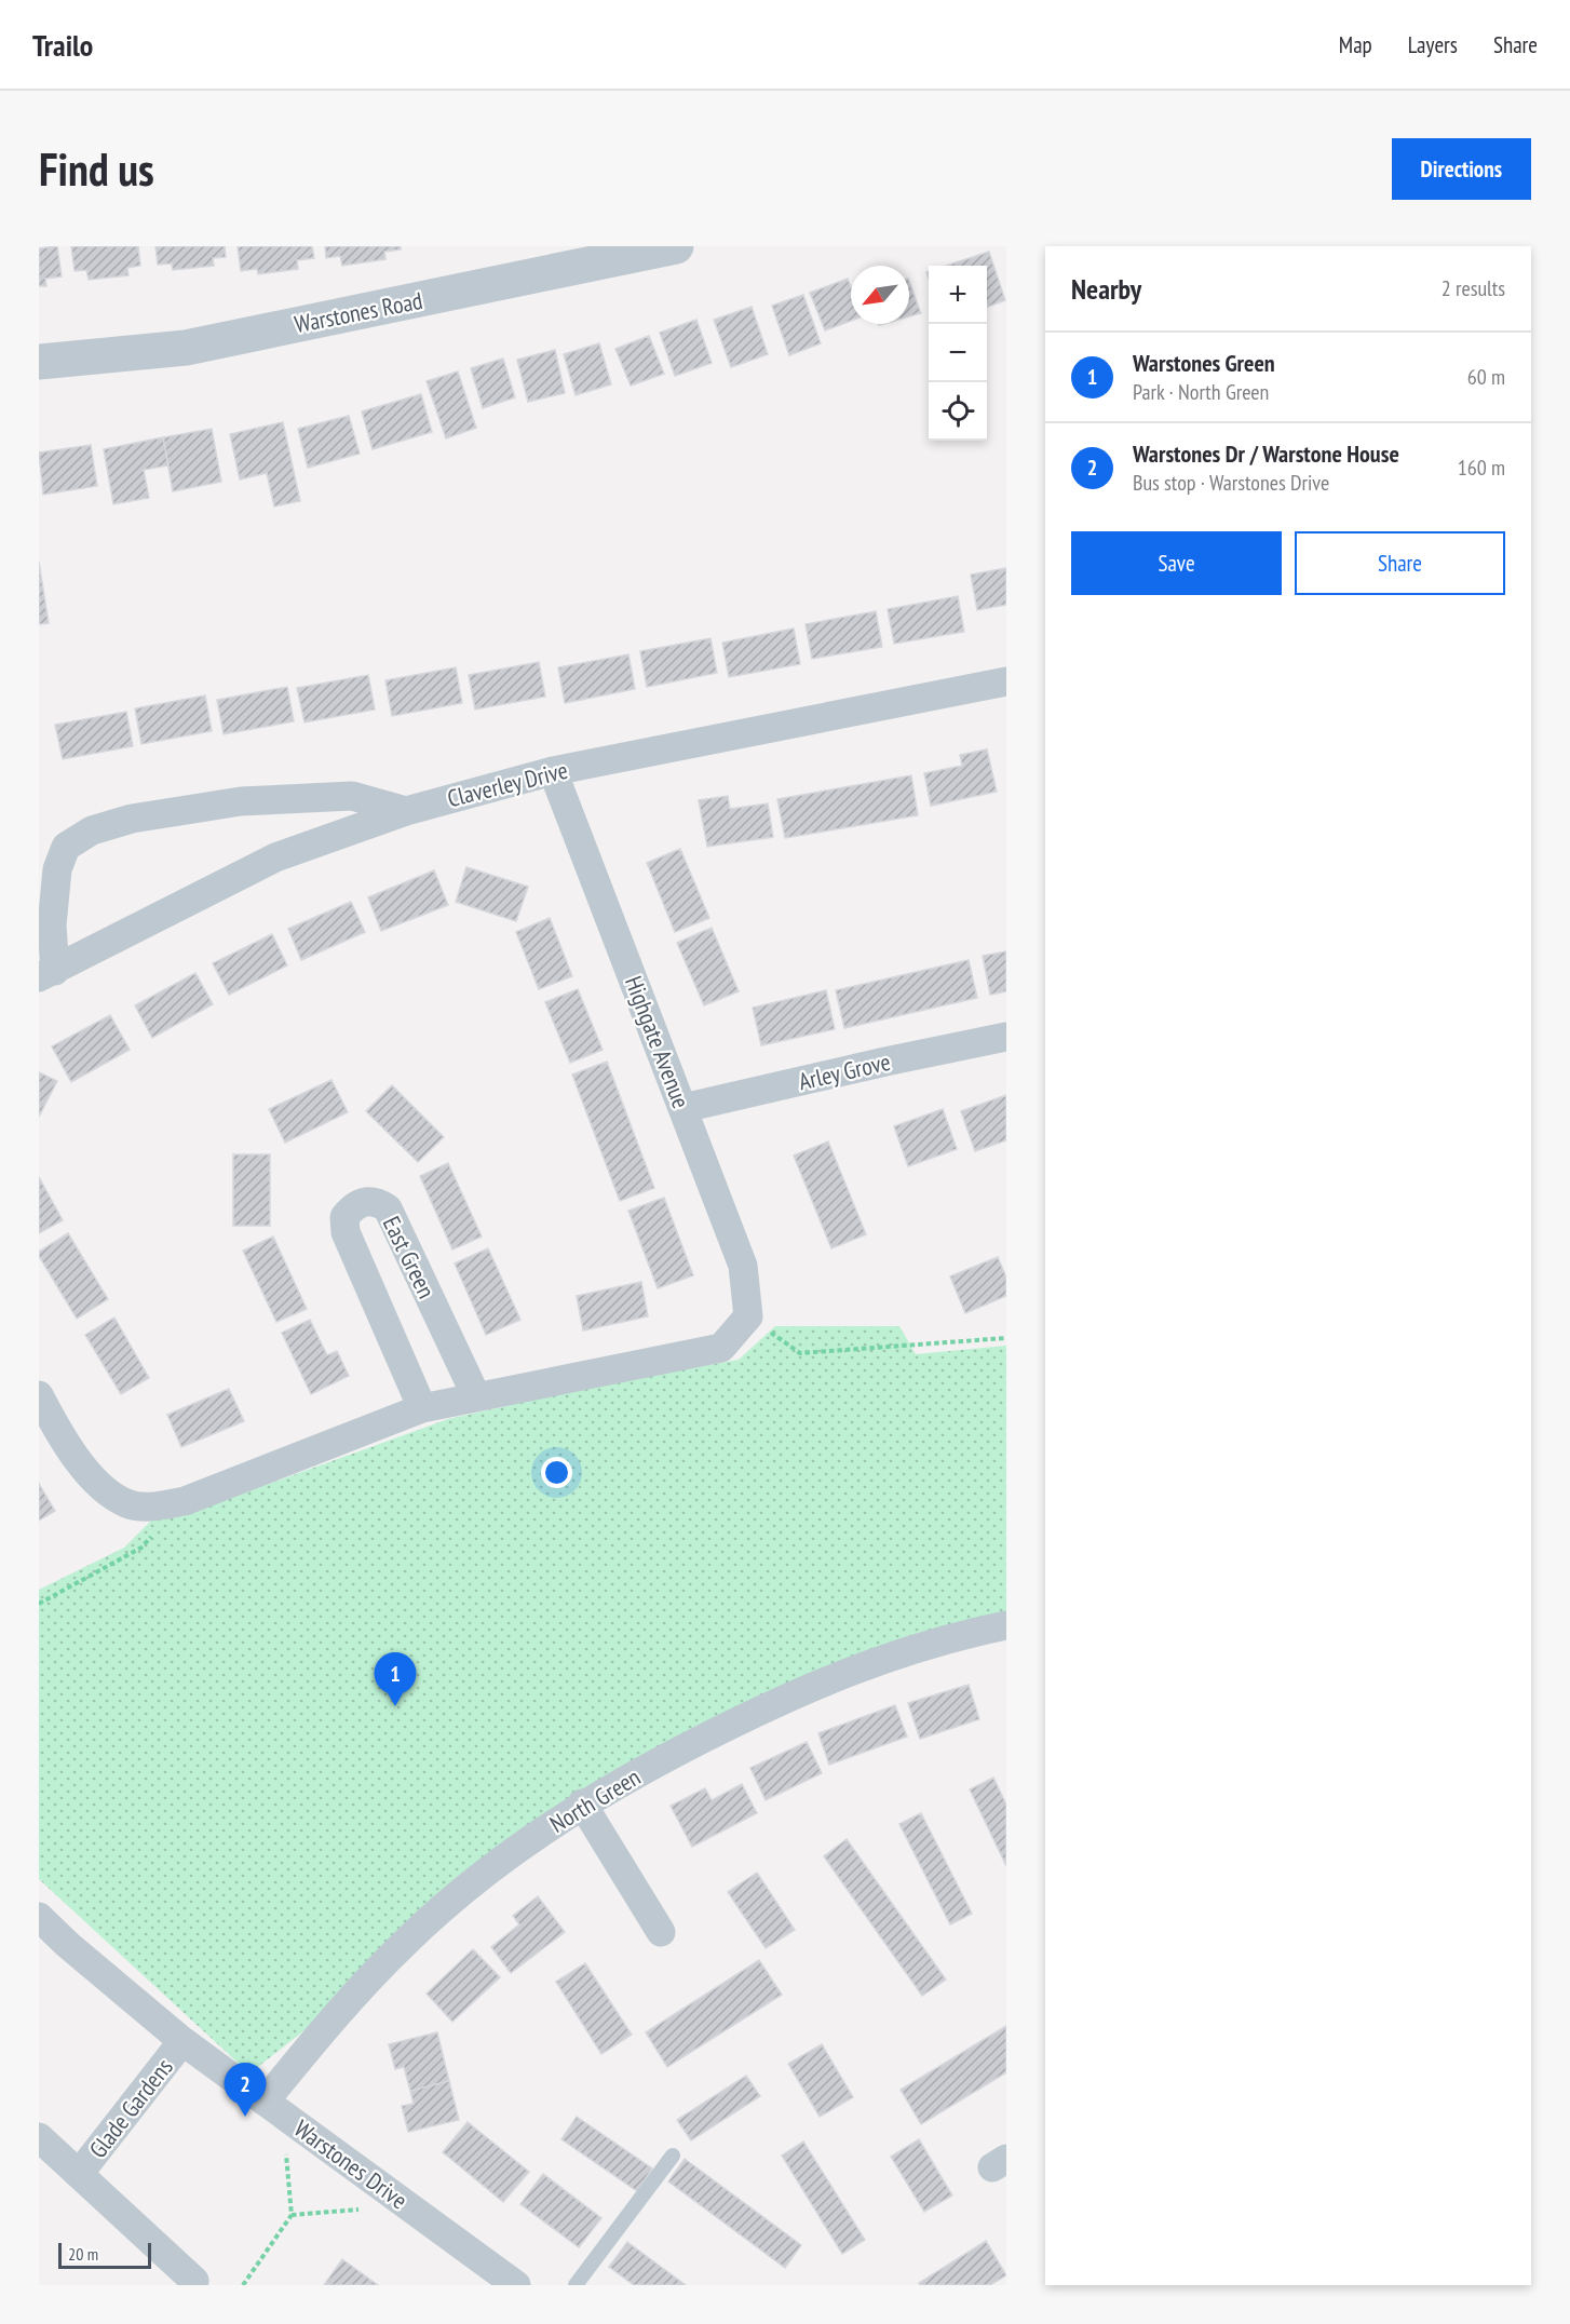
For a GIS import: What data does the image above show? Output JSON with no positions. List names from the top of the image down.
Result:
{
  "streets": {
    "street": [
      "Warstones Road",
      "Claverley Drive",
      "Highgate Avenue",
      "Arley Grove",
      "East Green",
      "North Green",
      "Glade Gardens",
      "Warstones Drive"
    ]
  },
  "crossings": [
    ["Claverley Drive", "Highgate Avenue"],
    ["Highgate Avenue", "Arley Grove"],
    ["North Green", "Warstones Drive"],
    ["Glade Gardens", "Warstones Drive"]
  ],
  "scale_bar": "20 m",
  "north": "bottom left",
  "page": {
    "header": "Trailo",
    "nav": ["Map", "Layers", "Share"],
    "buttons": [
      "Directions",
      ["Save", "Share"]
    ],
    "title": "Find us",
    "heading": ["Nearby", "2 results"],
    "map_buttons": ["+", "−"],
    "list": [
      {
        "mark": "1",
        "name": "Warstones Green",
        "note": "Park · North Green",
        "value": "60 m"
      },
      {
        "mark": "2",
        "name": "Warstones Dr / Warstone House",
        "note": "Bus stop · Warstones Drive",
        "value": "160 m"
      }
    ],
    "pins": ["1", "2"],
    "scale": "20 m"
  }
}
